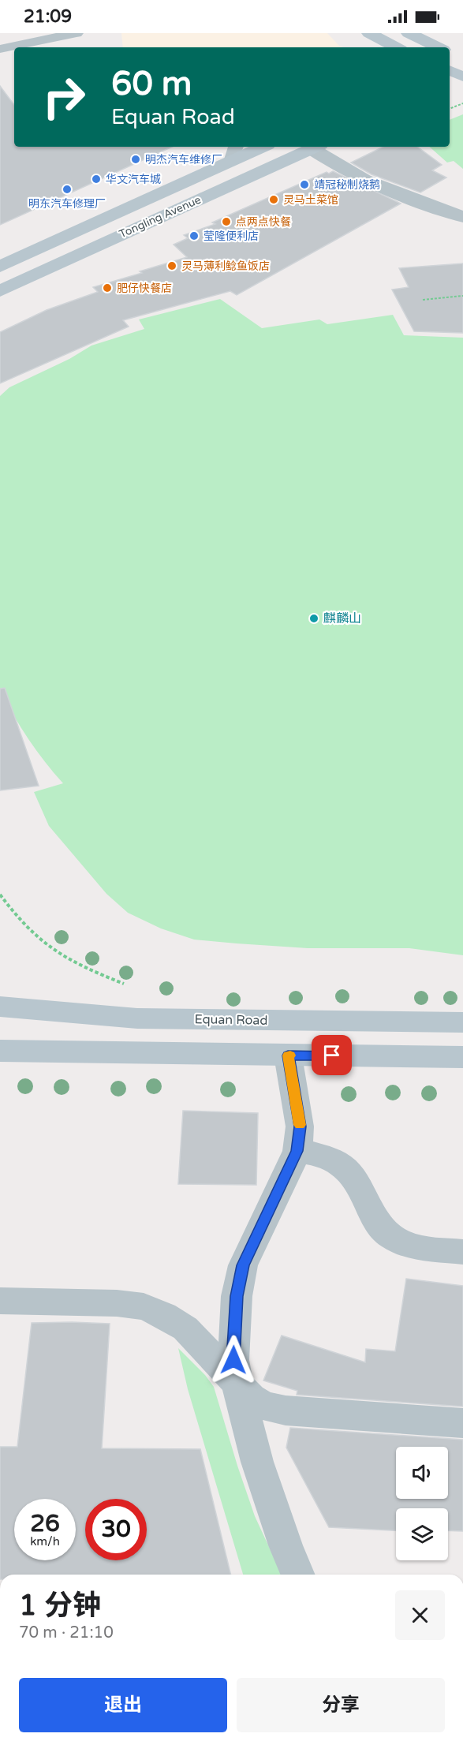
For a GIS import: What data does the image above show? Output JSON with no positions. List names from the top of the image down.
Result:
{
  "streets": {
    "main road": ["Tongling Avenue", "Equan Road"]
  },
  "places": [
    "明杰汽车维修厂",
    "华文汽车城",
    "靖冠秘制烧鹅",
    "明东汽车修理厂",
    "灵马土菜馆",
    "点两点快餐",
    "莹隆便利店",
    "灵马薄利鲶鱼饭店",
    "肥仔快餐店",
    "麒麟山"
  ],
  "page": {
    "status": "21:09",
    "turn": ["60 m", "Equan Road"],
    "speed": "26 km/h",
    "limit": "30",
    "heading": ["1 分钟", "70 m · 21:10"],
    "buttons": ["退出", "分享"]
  }
}
